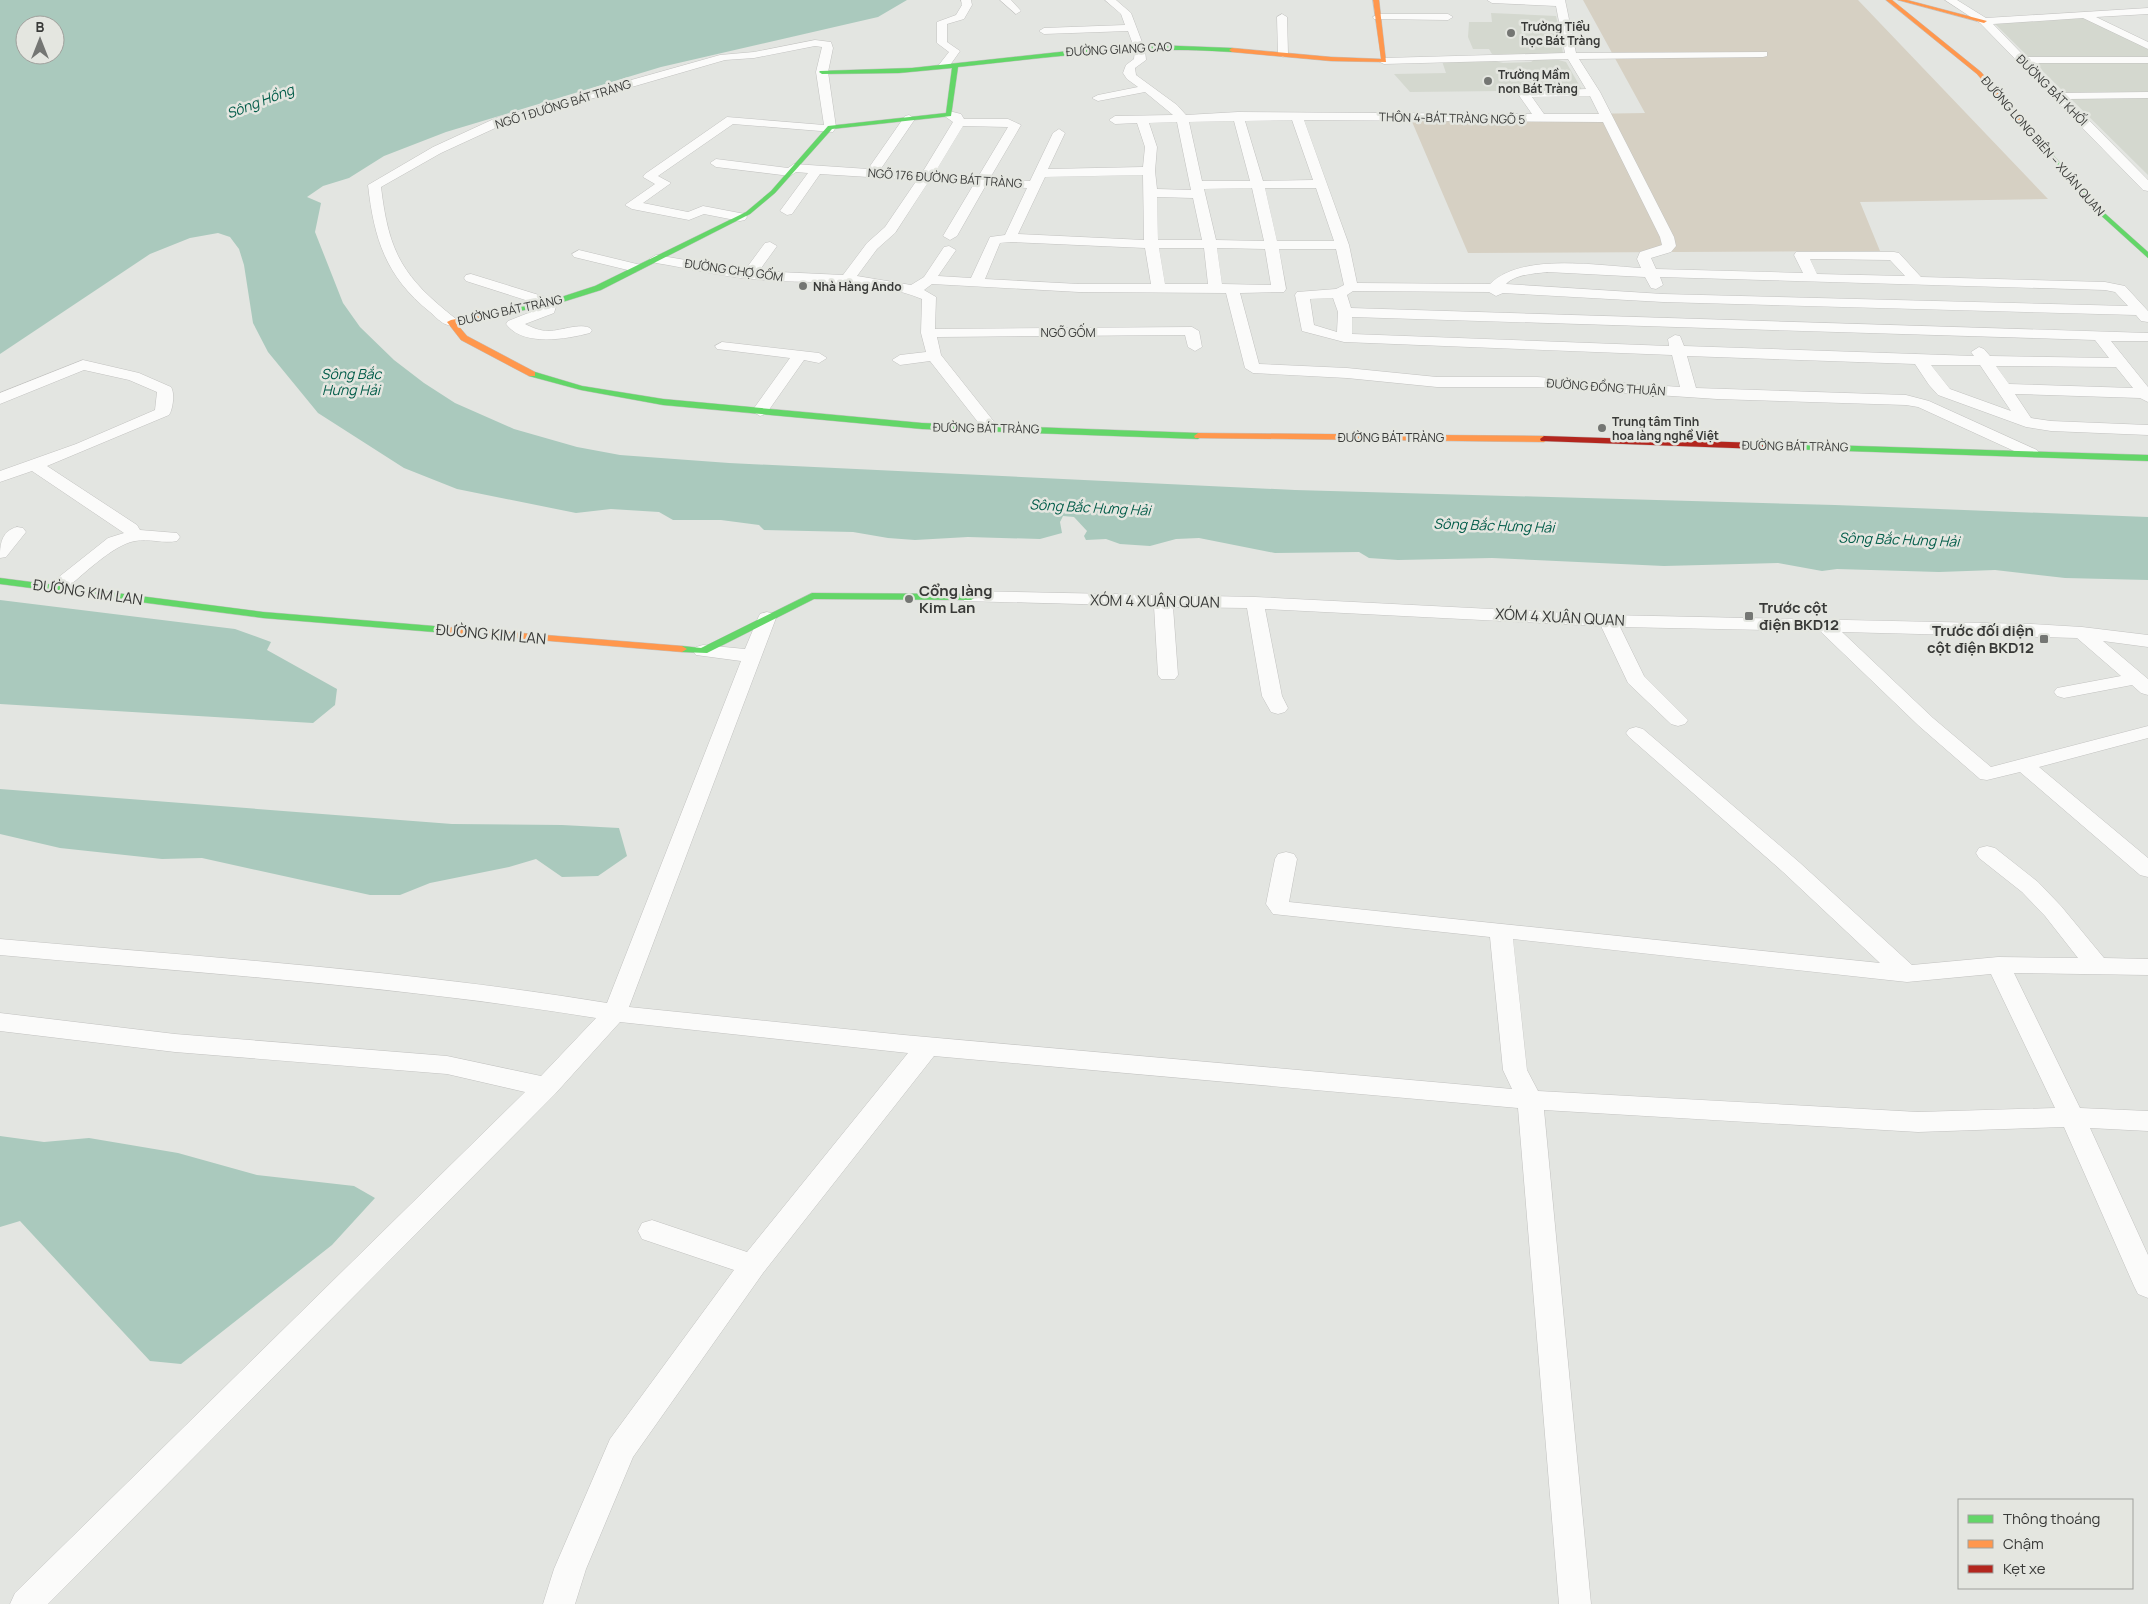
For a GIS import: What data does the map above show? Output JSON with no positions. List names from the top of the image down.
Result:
{
  "streets": {
    "street": [
      "ĐƯỜNG GIANG CAO",
      "ĐƯỜNG BÁT KHỐI",
      "NGÕ 1 ĐƯỜNG BÁT TRÀNG",
      "THÔN 4-BÁT TRÀNG NGÕ 5",
      "ĐƯỜNG LONG BIÊN – XUÂN QUAN",
      "NGÕ 176 ĐƯỜNG BÁT TRÀNG",
      "ĐƯỜNG CHỢ GỐM",
      "ĐƯỜNG BÁT TRÀNG",
      "NGÕ GỐM",
      "ĐƯỜNG ĐỒNG THUẬN",
      "ĐƯỜNG KIM LAN",
      "XÓM 4 XUÂN QUAN"
    ]
  },
  "crossings": [
    ["ĐƯỜNG GIANG CAO", "NGÕ 1 ĐƯỜNG BÁT TRÀNG"],
    ["NGÕ 1 ĐƯỜNG BÁT TRÀNG", "ĐƯỜNG BÁT TRÀNG"],
    ["NGÕ 176 ĐƯỜNG BÁT TRÀNG", "ĐƯỜNG BÁT TRÀNG"],
    ["ĐƯỜNG CHỢ GỐM", "ĐƯỜNG BÁT TRÀNG"],
    ["ĐƯỜNG BÁT TRÀNG", "ĐƯỜNG ĐỒNG THUẬN"]
  ],
  "water": ["Sông Hồng", "Sông Bắc Hưng Hải"],
  "places": {
    "other": [
      "Trường Tiểu học Bát Tràng",
      "Trường Mầm non Bát Tràng",
      "Nhà Hàng Ando",
      "Trung tâm Tinh hoa làng nghề Việt",
      "Cổng làng Kim Lan"
    ],
    "transit": ["Trước cột điện BKD12", "Trước đối diện cột điện BKD12"]
  },
  "legend": ["Thông thoáng", "Chậm", "Kẹt xe"],
  "north": "top"
}
